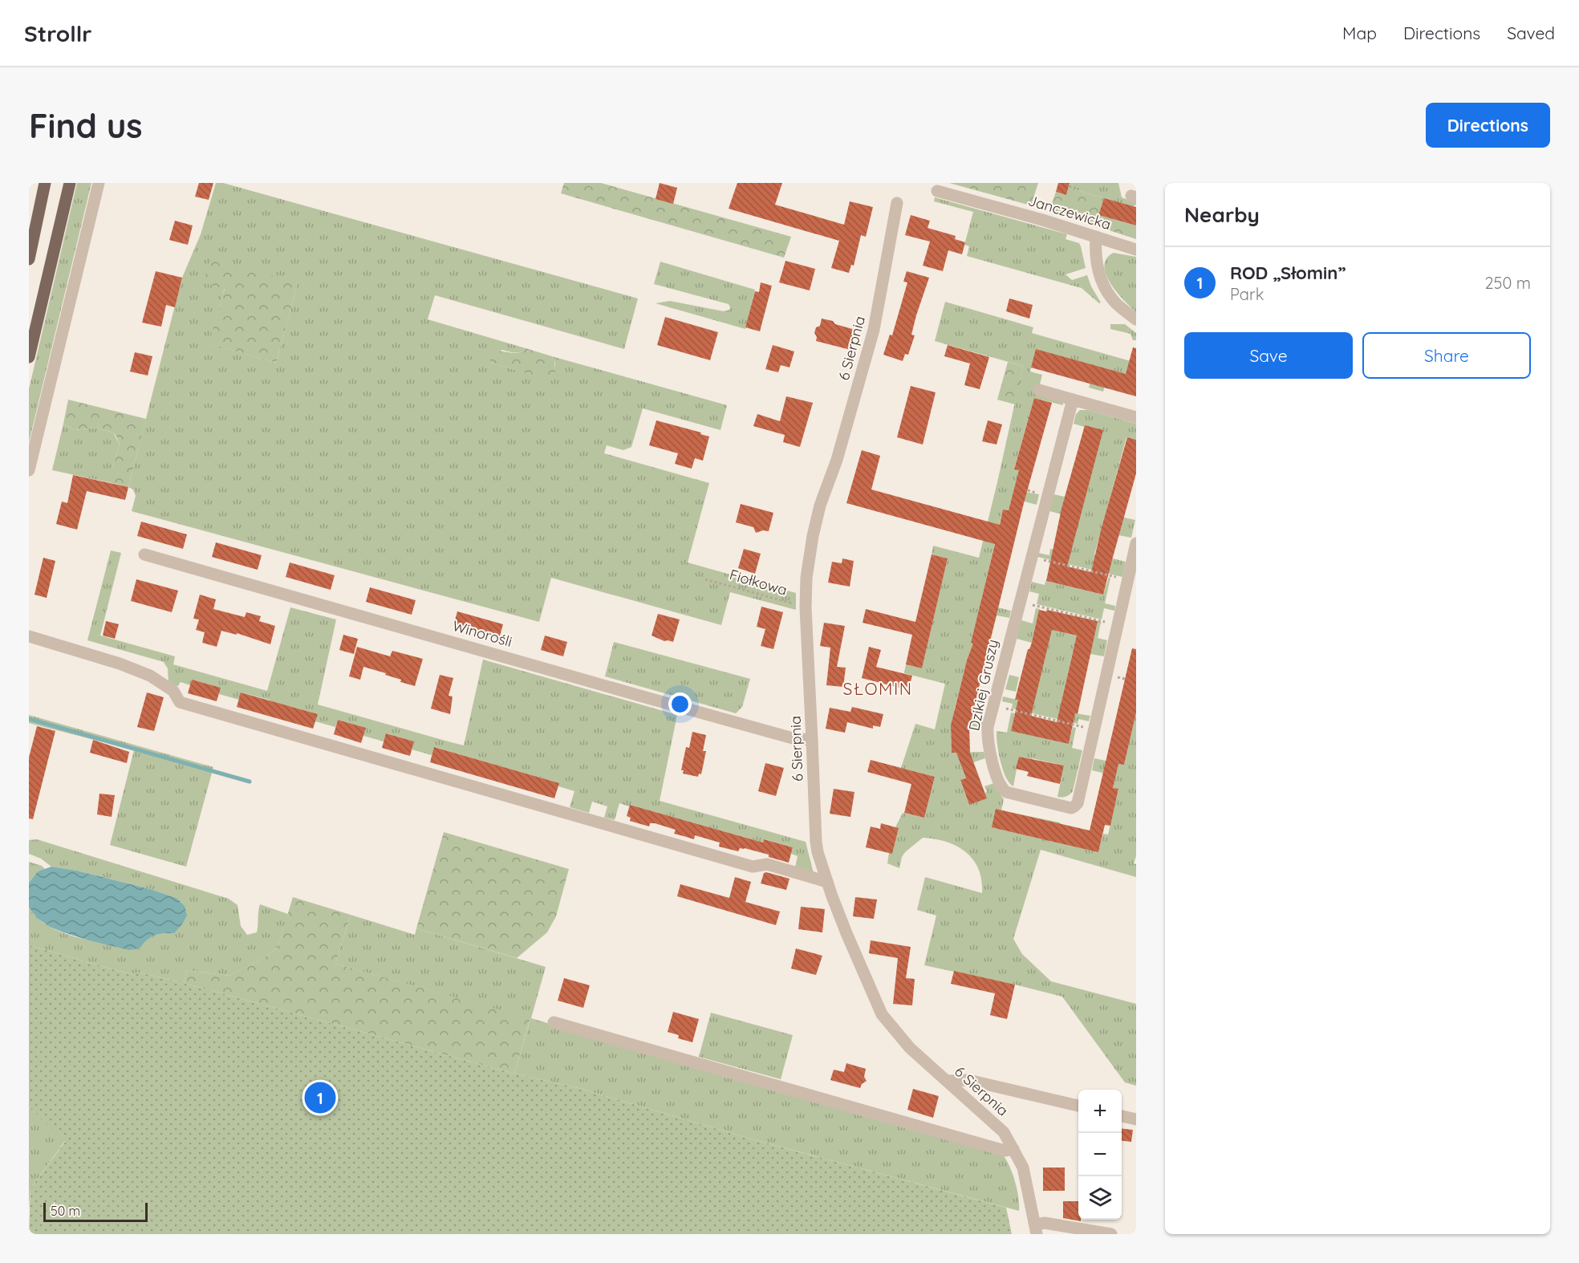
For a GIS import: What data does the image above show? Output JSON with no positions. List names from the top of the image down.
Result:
{
  "streets": {
    "street": [
      "Janczewicka",
      "6 Sierpnia",
      "Winorośli",
      "Dzikiej Gruszy"
    ],
    "path": ["Fiołkowa"]
  },
  "crossings": [
    ["6 Sierpnia", "Fiołkowa"],
    ["6 Sierpnia", "Winorośli"]
  ],
  "districts": ["SŁOMIN"],
  "scale_bar": "50 m",
  "page": {
    "header": "Strollr",
    "nav": ["Map", "Directions", "Saved"],
    "buttons": [
      "Directions",
      ["Save", "Share"]
    ],
    "title": "Find us",
    "heading": "Nearby",
    "list": [
      {
        "mark": "1",
        "name": "ROD „Słomin”",
        "note": "Park",
        "value": "250 m"
      }
    ],
    "pins": "1",
    "map_buttons": ["+", "−"],
    "scale": "50 m"
  }
}
